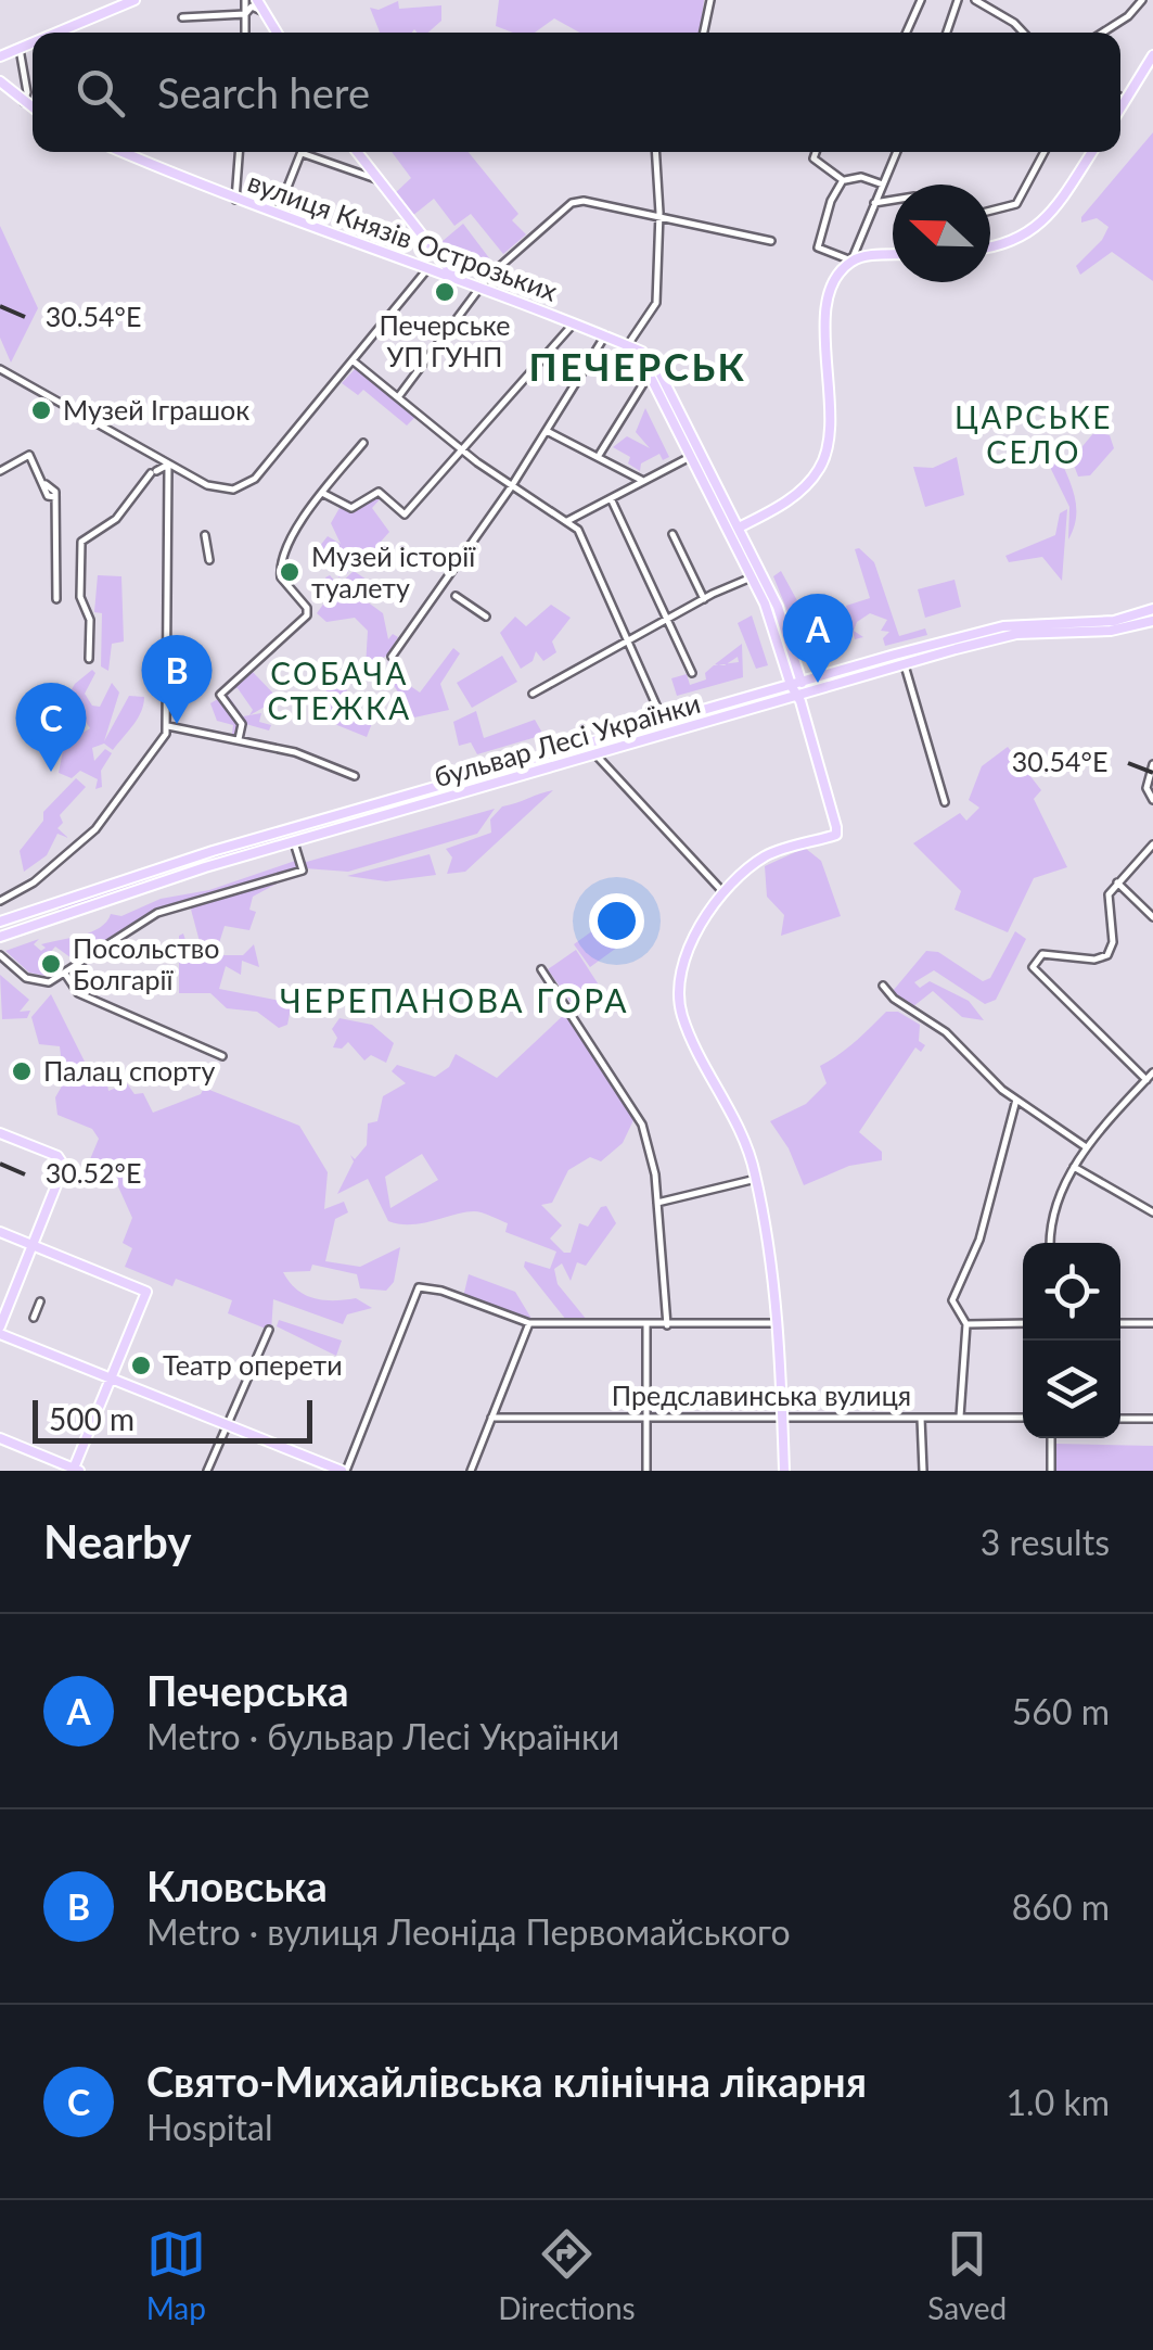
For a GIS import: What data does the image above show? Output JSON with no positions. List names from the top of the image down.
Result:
{
  "streets": {
    "main road": ["вулиця Князів Острозьких", "бульвар Лесі Українки"],
    "street": ["Предславинська вулиця"]
  },
  "districts": [
    "ПЕЧЕРСЬК",
    "ЦАРСЬКЕ СЕЛО",
    "СОБАЧА СТЕЖКА",
    "ЧЕРЕПАНОВА ГОРА"
  ],
  "places": [
    "Печерське УП ГУНП",
    "Музей Іграшок",
    "Музей історії туалету",
    "Посольство Болгарії",
    "Палац спорту",
    "Театр оперети"
  ],
  "scale_bar": "500 m",
  "north": "left",
  "page": {
    "search": "Search here",
    "pins": ["A", "B", "C"],
    "scale": "500 m",
    "heading": ["Nearby", "3 results"],
    "list": [
      {
        "mark": "A",
        "name": "Печерська",
        "note": "Metro · бульвар Лесі Українки",
        "value": "560 m"
      },
      {
        "mark": "B",
        "name": "Кловська",
        "note": "Metro · вулиця Леоніда Первомайського",
        "value": "860 m"
      },
      {
        "mark": "C",
        "name": "Свято-Михайлівська клінічна лікарня",
        "note": "Hospital",
        "value": "1.0 km"
      }
    ],
    "nav": ["Map", "Directions", "Saved"]
  },
  "coordinates": ["30.54°E", "30.52°E"]
}
